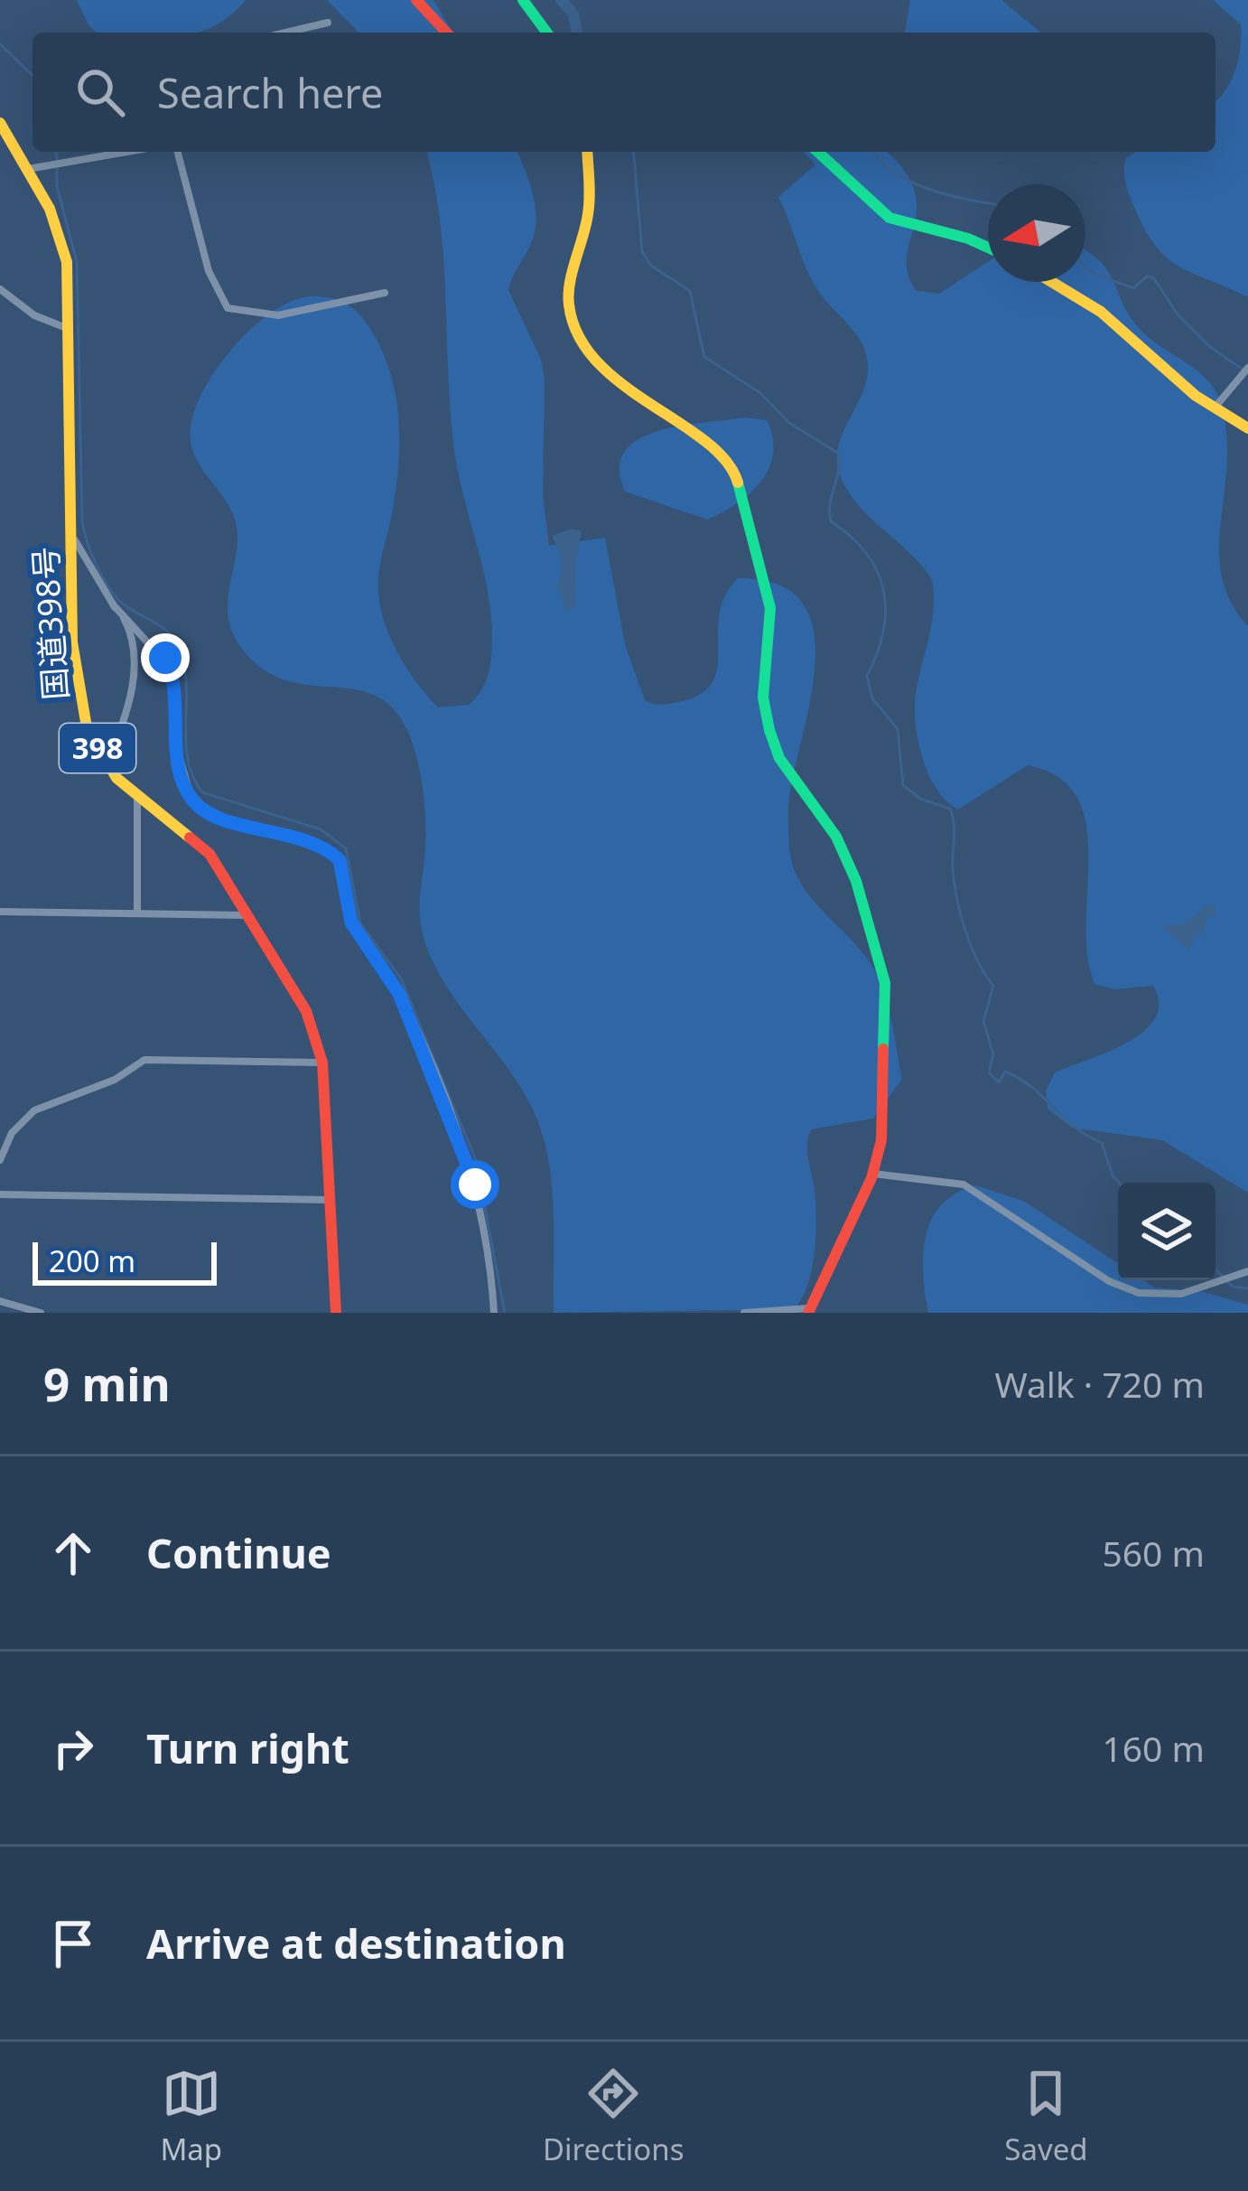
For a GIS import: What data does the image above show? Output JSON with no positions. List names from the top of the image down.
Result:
{
  "streets": {
    "main road": ["国道398号", "398"]
  },
  "scale_bar": "200 m",
  "north": "left",
  "page": {
    "search": "Search here",
    "scale": "200 m",
    "heading": ["9 min", "Walk · 720 m"],
    "list": [
      ["Continue", "560 m"],
      ["Turn right", "160 m"],
      "Arrive at destination"
    ],
    "nav": ["Map", "Directions", "Saved"]
  }
}
